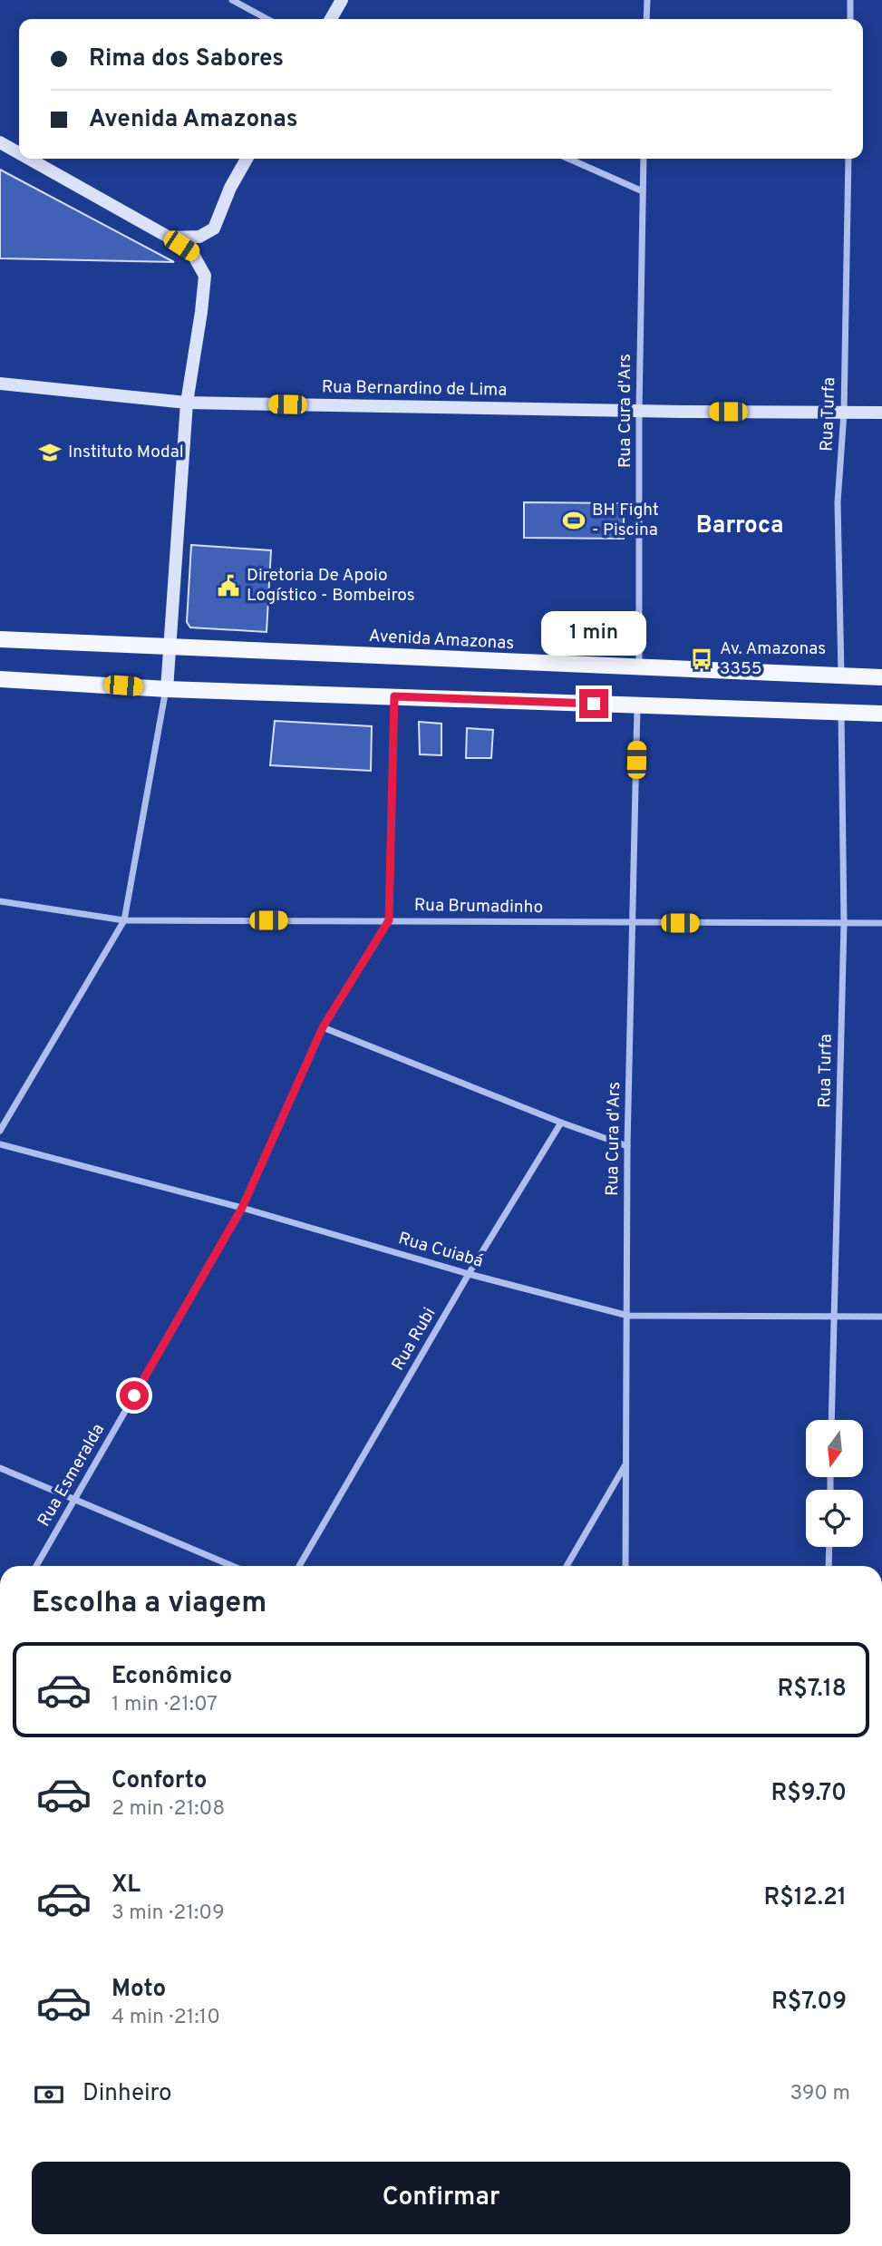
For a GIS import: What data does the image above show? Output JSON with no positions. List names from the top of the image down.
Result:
{
  "streets": {
    "main road": ["Avenida Amazonas"],
    "street": [
      "Rua Bernardino de Lima",
      "Rua Cura d'Ars",
      "Rua Turfa",
      "Rua Brumadinho",
      "Rua Cuiabá",
      "Rua Rubi",
      "Rua Esmeralda"
    ]
  },
  "crossings": [
    ["Rua Bernardino de Lima", "Rua Cura d'Ars"],
    ["Rua Bernardino de Lima", "Rua Turfa"],
    ["Rua Cura d'Ars", "Avenida Amazonas"],
    ["Rua Cura d'Ars", "Rua Brumadinho"],
    ["Rua Cura d'Ars", "Rua Cuiabá"],
    ["Rua Turfa", "Avenida Amazonas"],
    ["Rua Turfa", "Rua Brumadinho"],
    ["Rua Turfa", "Rua Cuiabá"],
    ["Rua Brumadinho", "Rua Esmeralda"],
    ["Rua Cuiabá", "Rua Rubi"],
    ["Rua Cuiabá", "Rua Esmeralda"]
  ],
  "districts": ["Barroca"],
  "places": {
    "school or university": ["Instituto Modal"],
    "sports": ["BH Fight - Piscina"],
    "public building": ["Diretoria De Apoio Logístico - Bombeiros"],
    "bus stop": ["Av. Amazonas 3355"]
  },
  "north": "bottom",
  "page": {
    "banner": ["Rima dos Sabores", "Avenida Amazonas"],
    "bubble": "1 min",
    "heading": "Escolha a viagem",
    "list": [
      {
        "name": "Econômico",
        "note": "1 min · 21:07",
        "value": "R$7.18"
      },
      {
        "name": "Conforto",
        "note": "2 min · 21:08",
        "value": "R$9.70"
      },
      {
        "name": "XL",
        "note": "3 min · 21:09",
        "value": "R$12.21"
      },
      {
        "name": "Moto",
        "note": "4 min · 21:10",
        "value": "R$7.09"
      }
    ],
    "pay": ["Dinheiro", "390 m"],
    "buttons": "Confirmar"
  }
}
